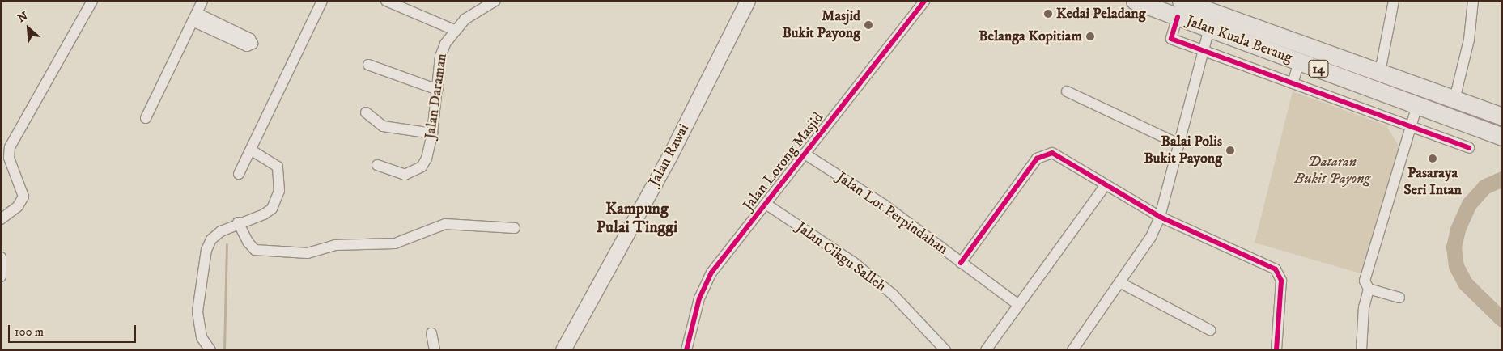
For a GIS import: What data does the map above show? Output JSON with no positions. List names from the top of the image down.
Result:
{
  "streets": {
    "highway": ["Jalan Kuala Berang", "14"],
    "main road": ["Jalan Rawai"],
    "street": [
      "Jalan Daraman",
      "Jalan Lorong Masjid",
      "Jalan Lot Perpindahan",
      "Jalan Cikgu Salleh"
    ]
  },
  "crossings": [
    ["Jalan Lorong Masjid", "Jalan Lot Perpindahan"],
    ["Jalan Lorong Masjid", "Jalan Cikgu Salleh"]
  ],
  "districts": ["Kampung Pulai Tinggi"],
  "parks": ["Dataran Bukit Payong"],
  "places": [
    "Kedai Peladang",
    "Masjid Bukit Payong",
    "Belanga Kopitiam",
    "Balai Polis Bukit Payong",
    "Pasaraya Seri Intan"
  ],
  "scale_bar": "100 m",
  "north": "top left"
}
